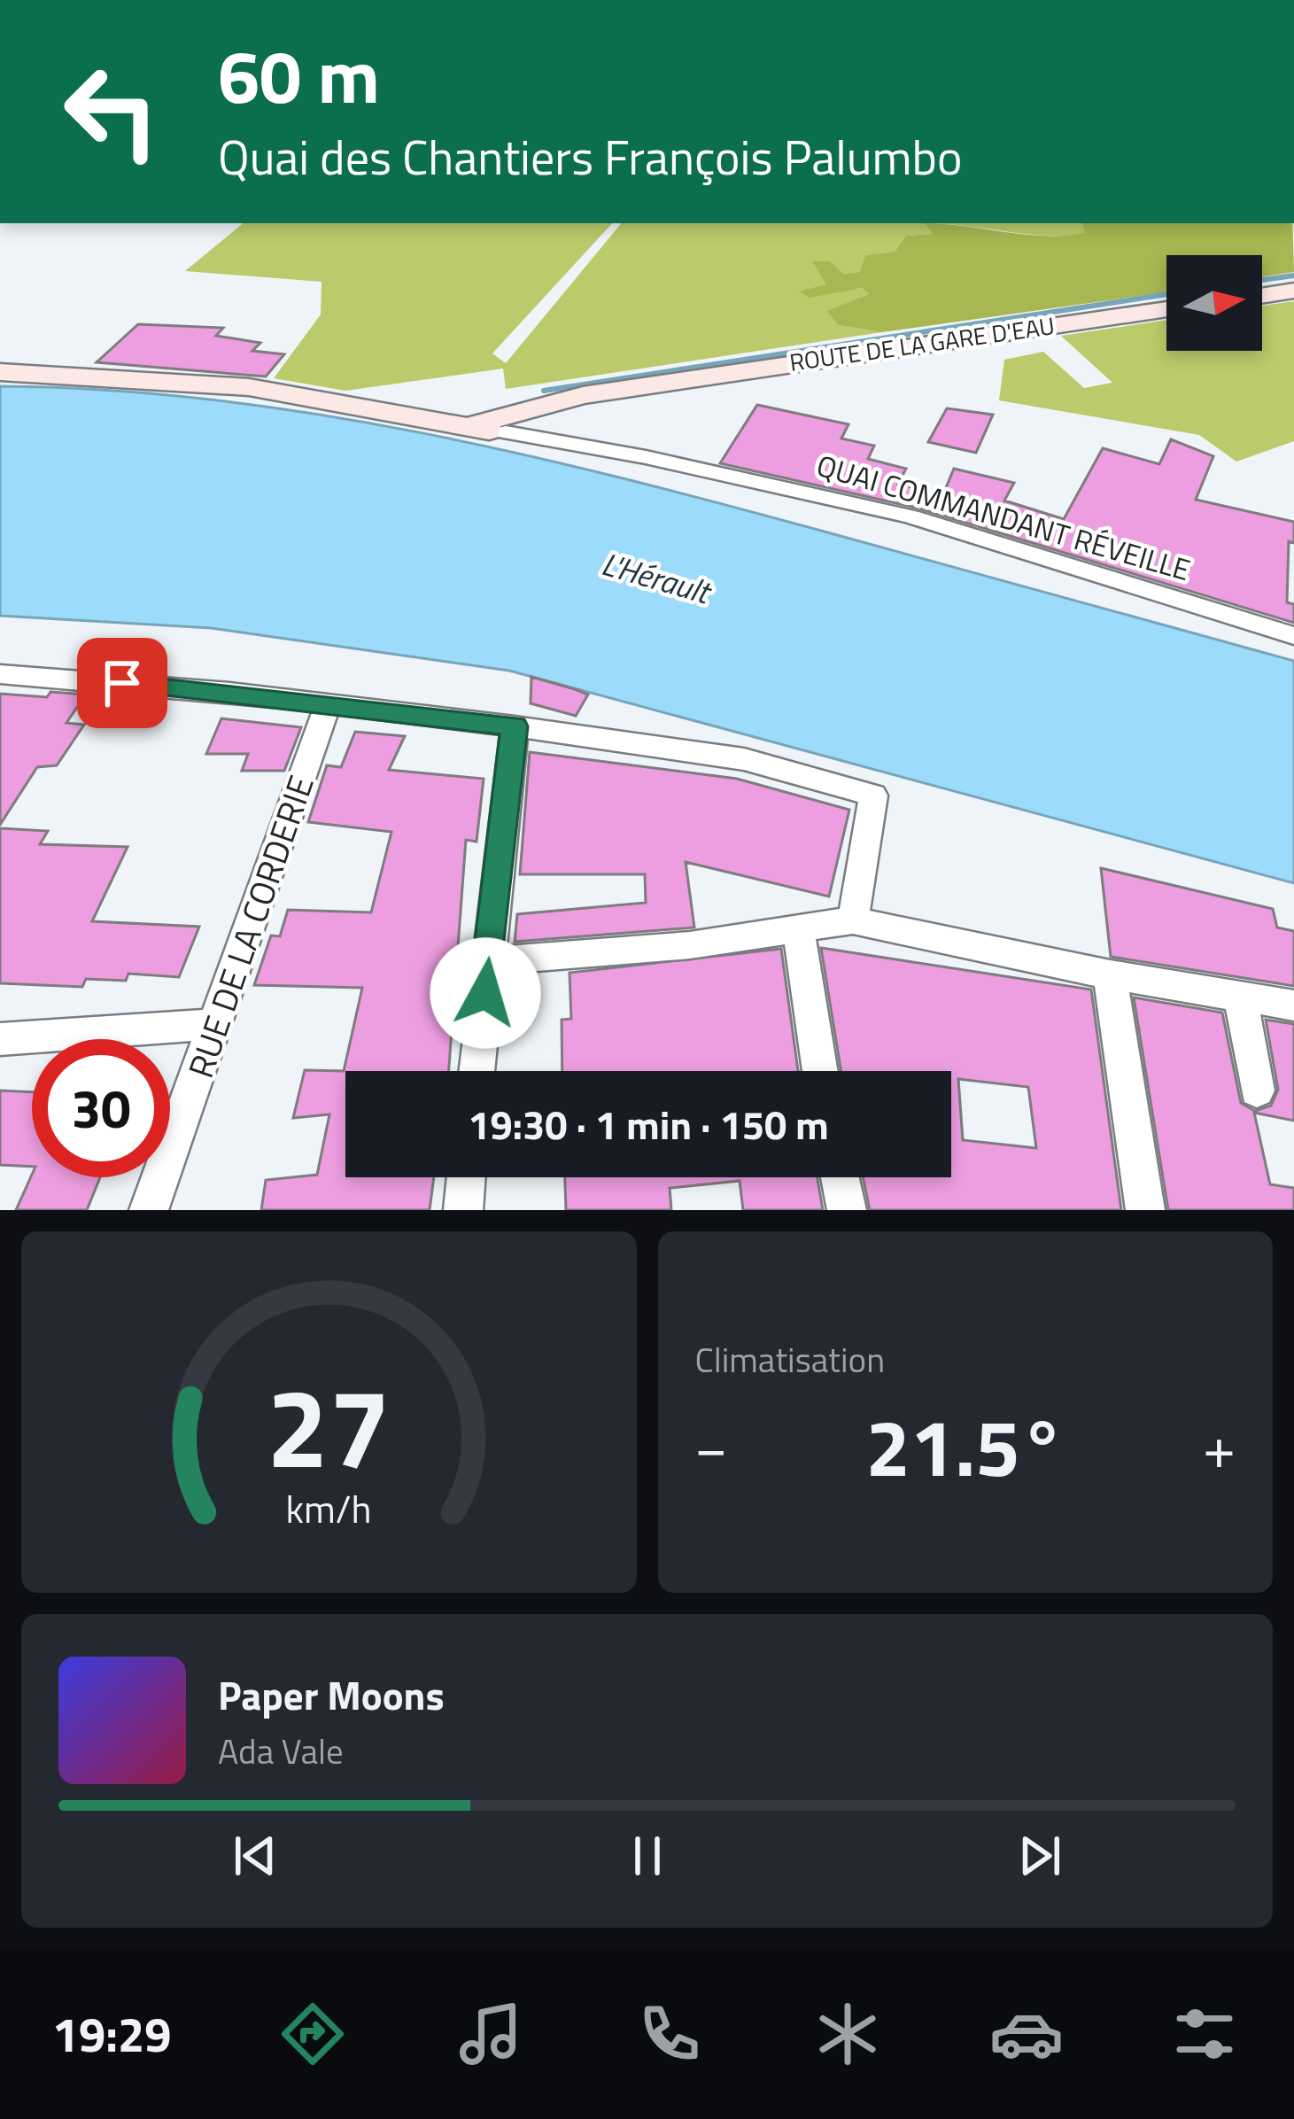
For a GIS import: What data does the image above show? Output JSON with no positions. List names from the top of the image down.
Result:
{
  "streets": {
    "main road": ["ROUTE DE LA GARE D'EAU"],
    "street": ["QUAI COMMANDANT RÉVEILLE", "RUE DE LA CORDERIE"]
  },
  "crossings": [
    ["ROUTE DE LA GARE D'EAU", "QUAI COMMANDANT RÉVEILLE"]
  ],
  "water": ["L'Hérault"],
  "north": "right",
  "page": {
    "turn": ["60 m", "Quai des Chantiers François Palumbo"],
    "limit": "30",
    "trip": "19:30 · 1 min · 150 m",
    "tile": "Climatisation",
    "heat": ["−", "21.5°", "+"],
    "song": ["Paper Moons", "Ada Vale"],
    "tabs": "19:29",
    "gauge": ["27", "km/h"]
  }
}
